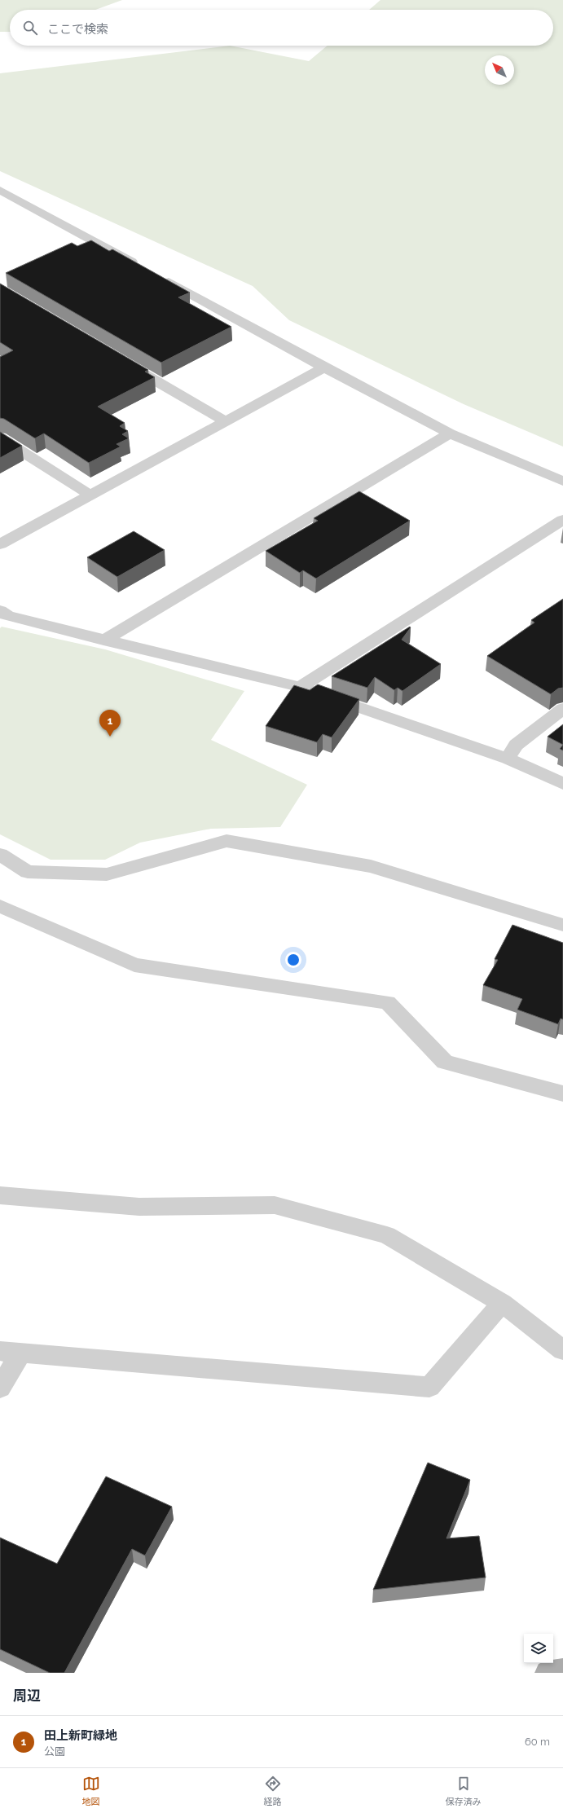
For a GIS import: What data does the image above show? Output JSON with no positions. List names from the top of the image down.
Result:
{
  "north": "top left",
  "page": {
    "search": "ここで検索",
    "pins": "1",
    "heading": "周辺",
    "list": [
      {
        "mark": "1",
        "name": "田上新町緑地",
        "note": "公園",
        "value": "60 m"
      }
    ],
    "nav": ["地図", "経路", "保存済み"]
  }
}
